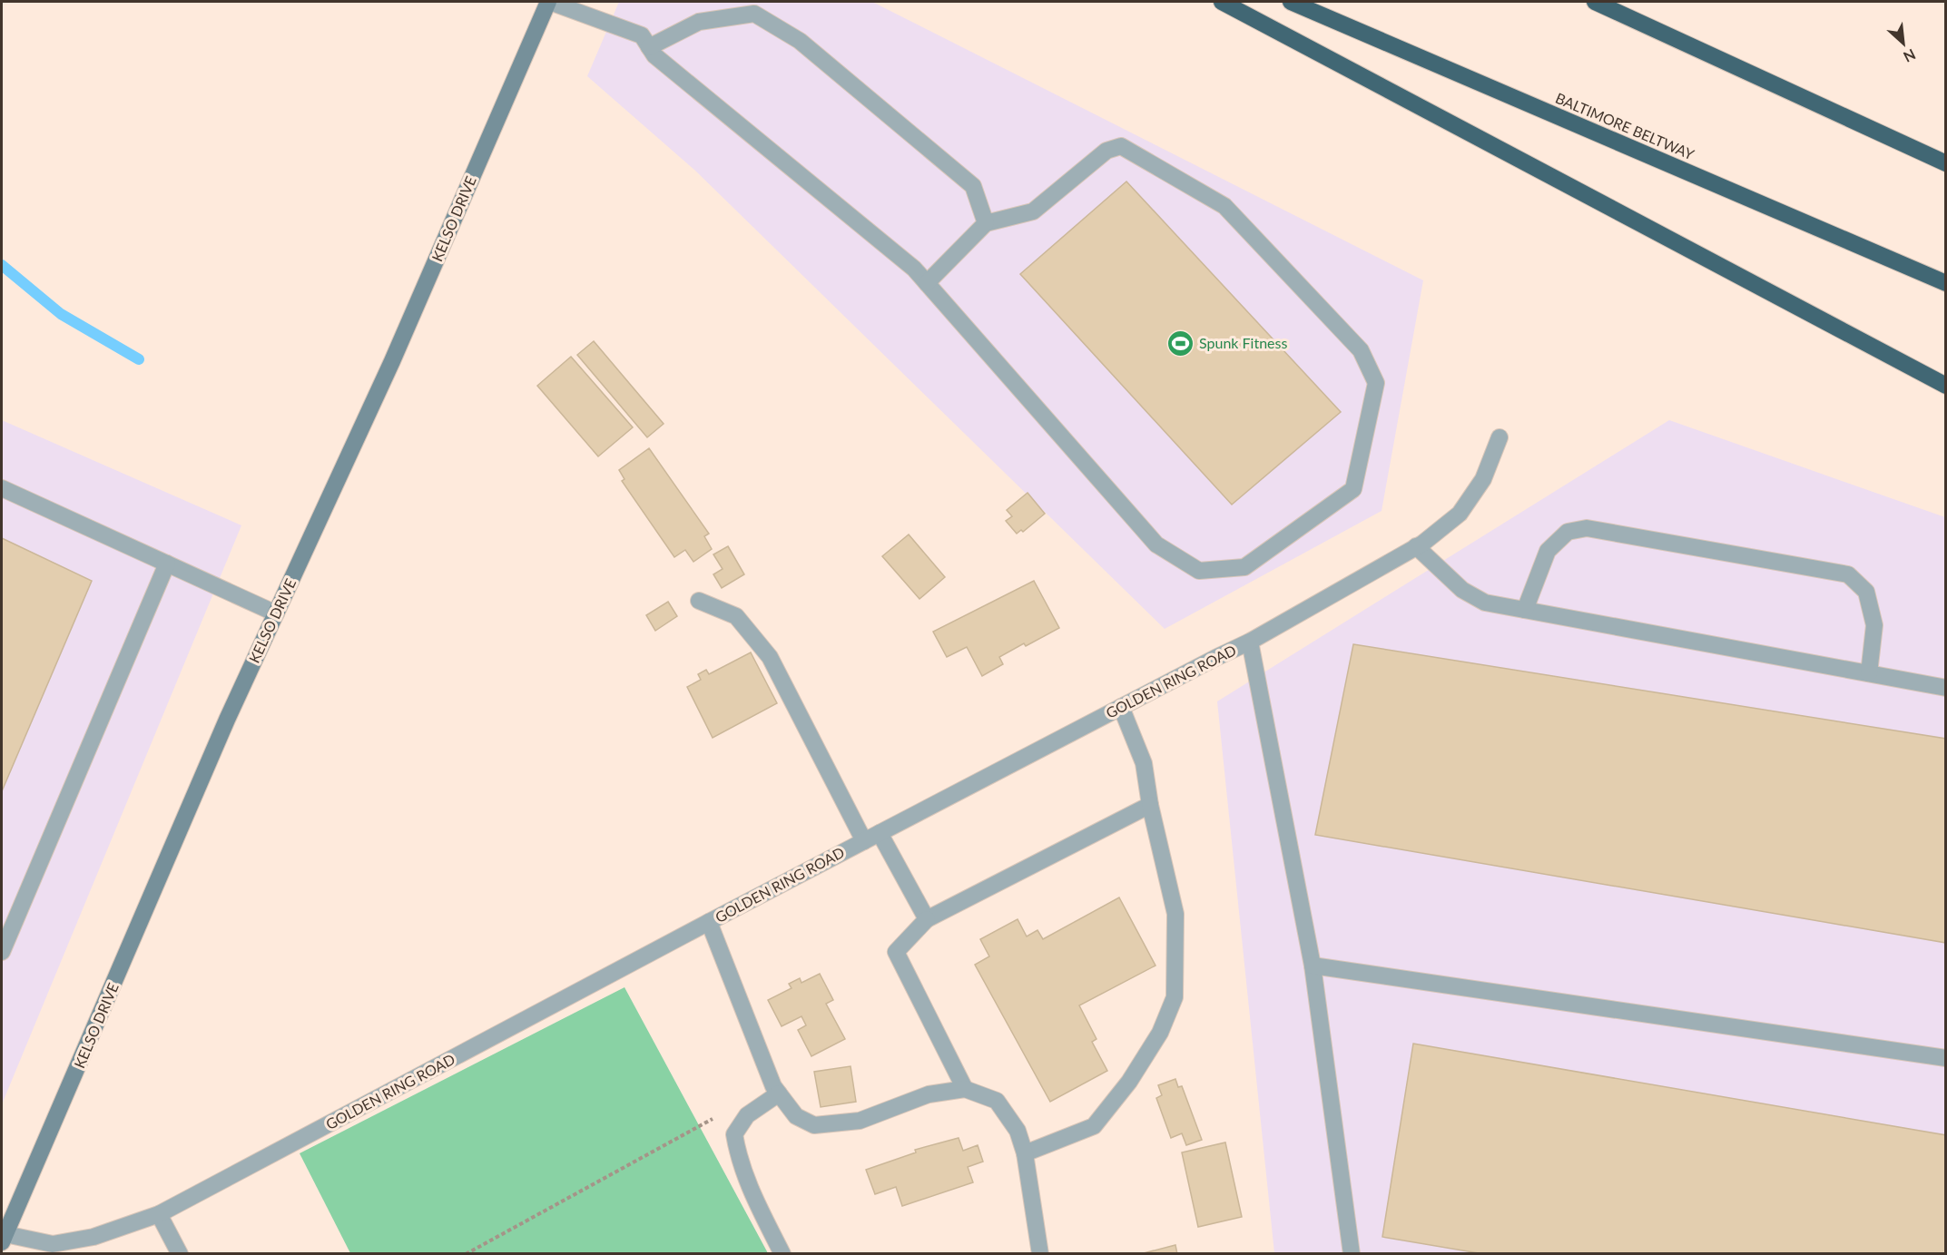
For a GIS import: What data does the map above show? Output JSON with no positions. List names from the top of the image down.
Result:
{
  "streets": {
    "highway": ["BALTIMORE BELTWAY"],
    "street": ["KELSO DRIVE", "GOLDEN RING ROAD"]
  },
  "crossings": [
    ["KELSO DRIVE", "GOLDEN RING ROAD"]
  ],
  "places": {
    "sports": ["Spunk Fitness"]
  },
  "north": "bottom right"
}
